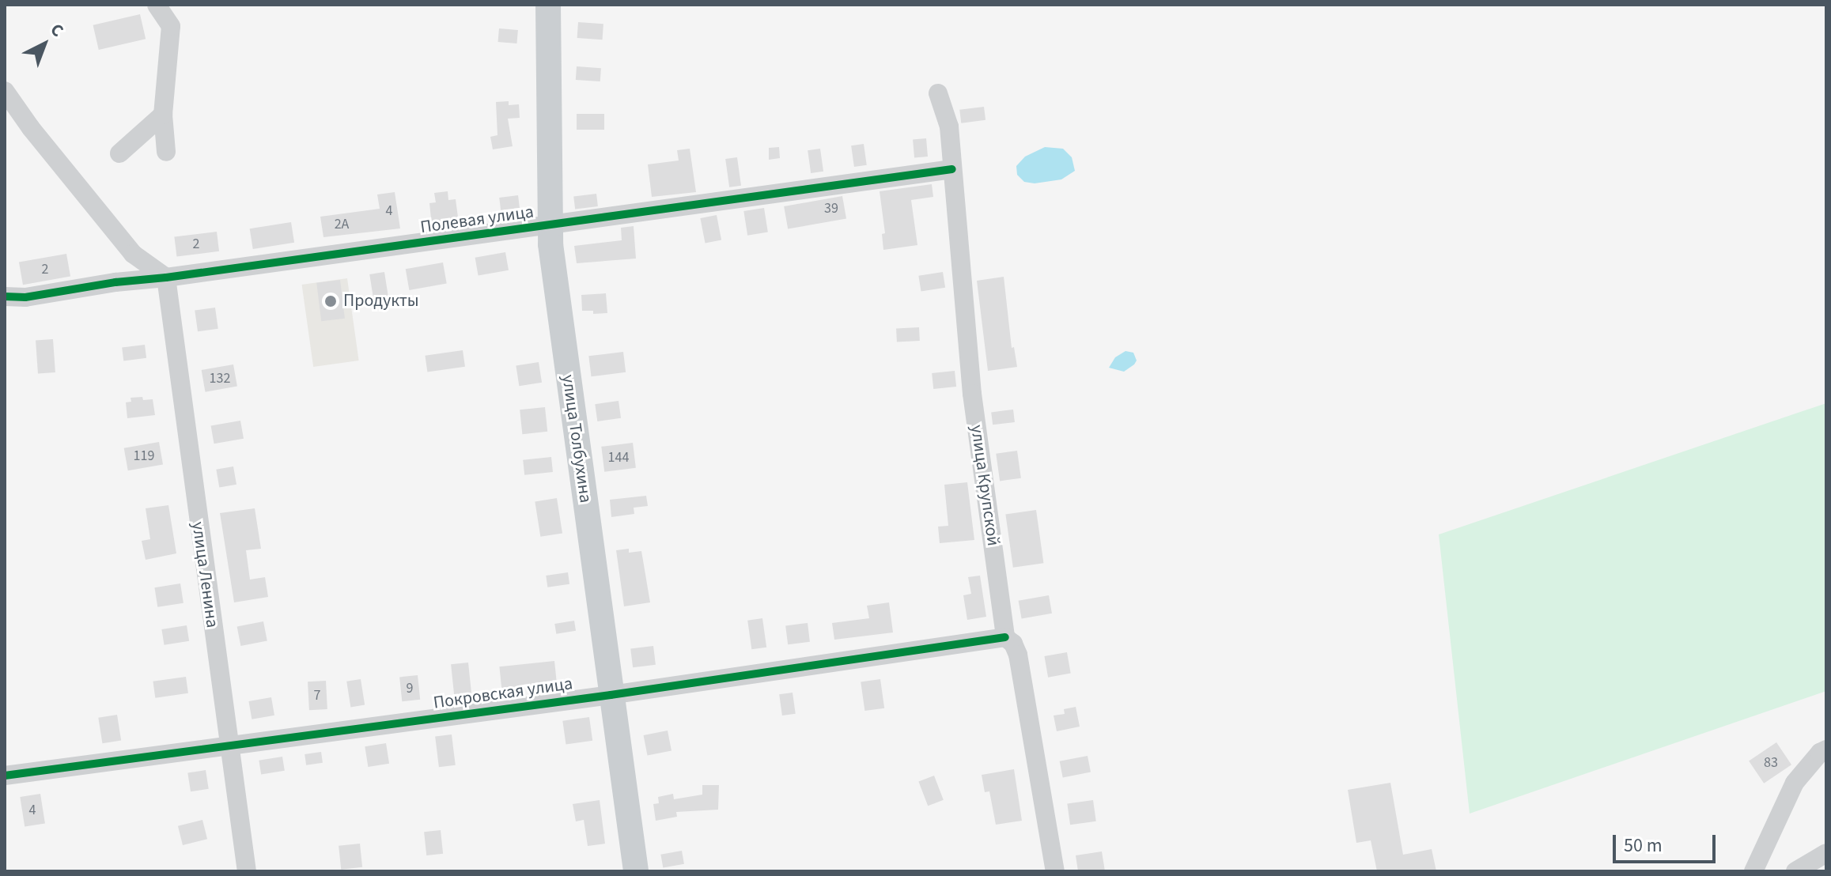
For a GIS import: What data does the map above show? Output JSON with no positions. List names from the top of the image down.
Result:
{
  "streets": {
    "main road": ["улица Толбухина"],
    "street": [
      "Полевая улица",
      "улица Крупской",
      "улица Ленина",
      "Покровская улица"
    ]
  },
  "crossings": [
    ["Полевая улица", "улица Толбухина"],
    ["Полевая улица", "улица Крупской"],
    ["Полевая улица", "улица Ленина"],
    ["улица Толбухина", "Покровская улица"],
    ["улица Крупской", "Покровская улица"],
    ["улица Ленина", "Покровская улица"]
  ],
  "places": ["Продукты"],
  "house_numbers": [
    "39",
    "4",
    "2А",
    "2",
    "2",
    "132",
    "119",
    "144",
    "9",
    "7",
    "83",
    "4"
  ],
  "scale_bar": "50 m",
  "north": "top right"
}
